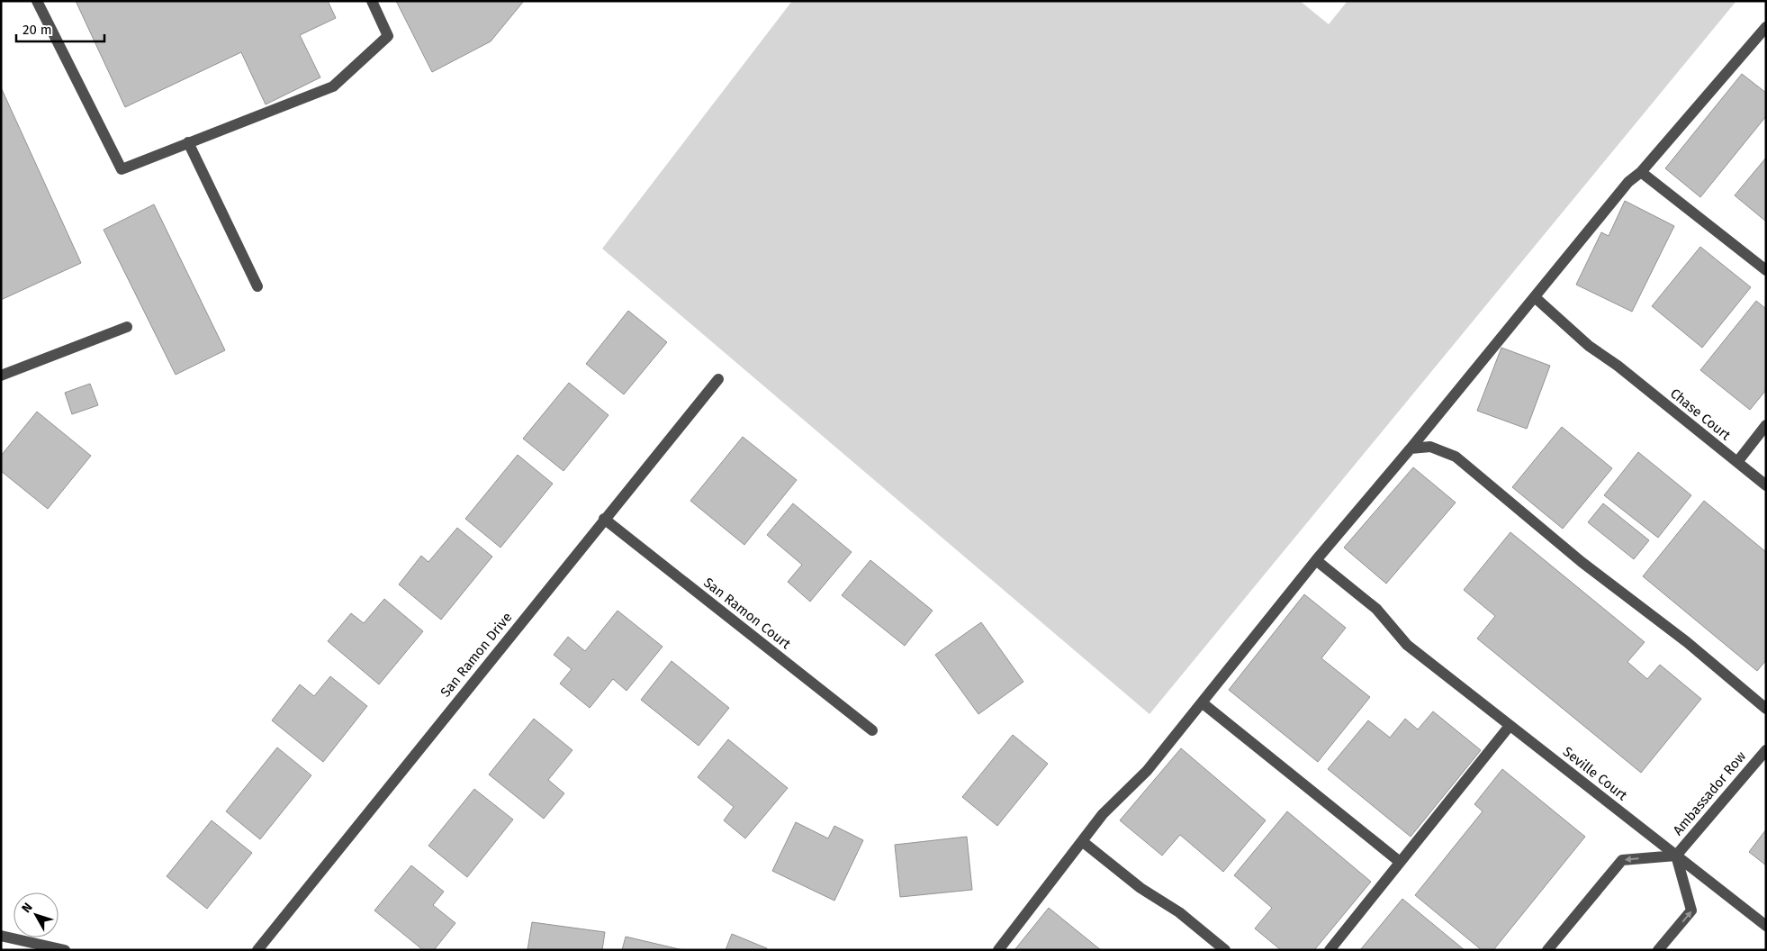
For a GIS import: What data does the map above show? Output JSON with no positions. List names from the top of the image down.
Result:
{
  "streets": {
    "street": [
      "Chase Court",
      "San Ramon Court",
      "San Ramon Drive",
      "Seville Court",
      "Ambassador Row"
    ]
  },
  "crossings": [
    ["San Ramon Court", "San Ramon Drive"],
    ["Seville Court", "Ambassador Row"]
  ],
  "scale_bar": "20 m",
  "north": "top left"
}
